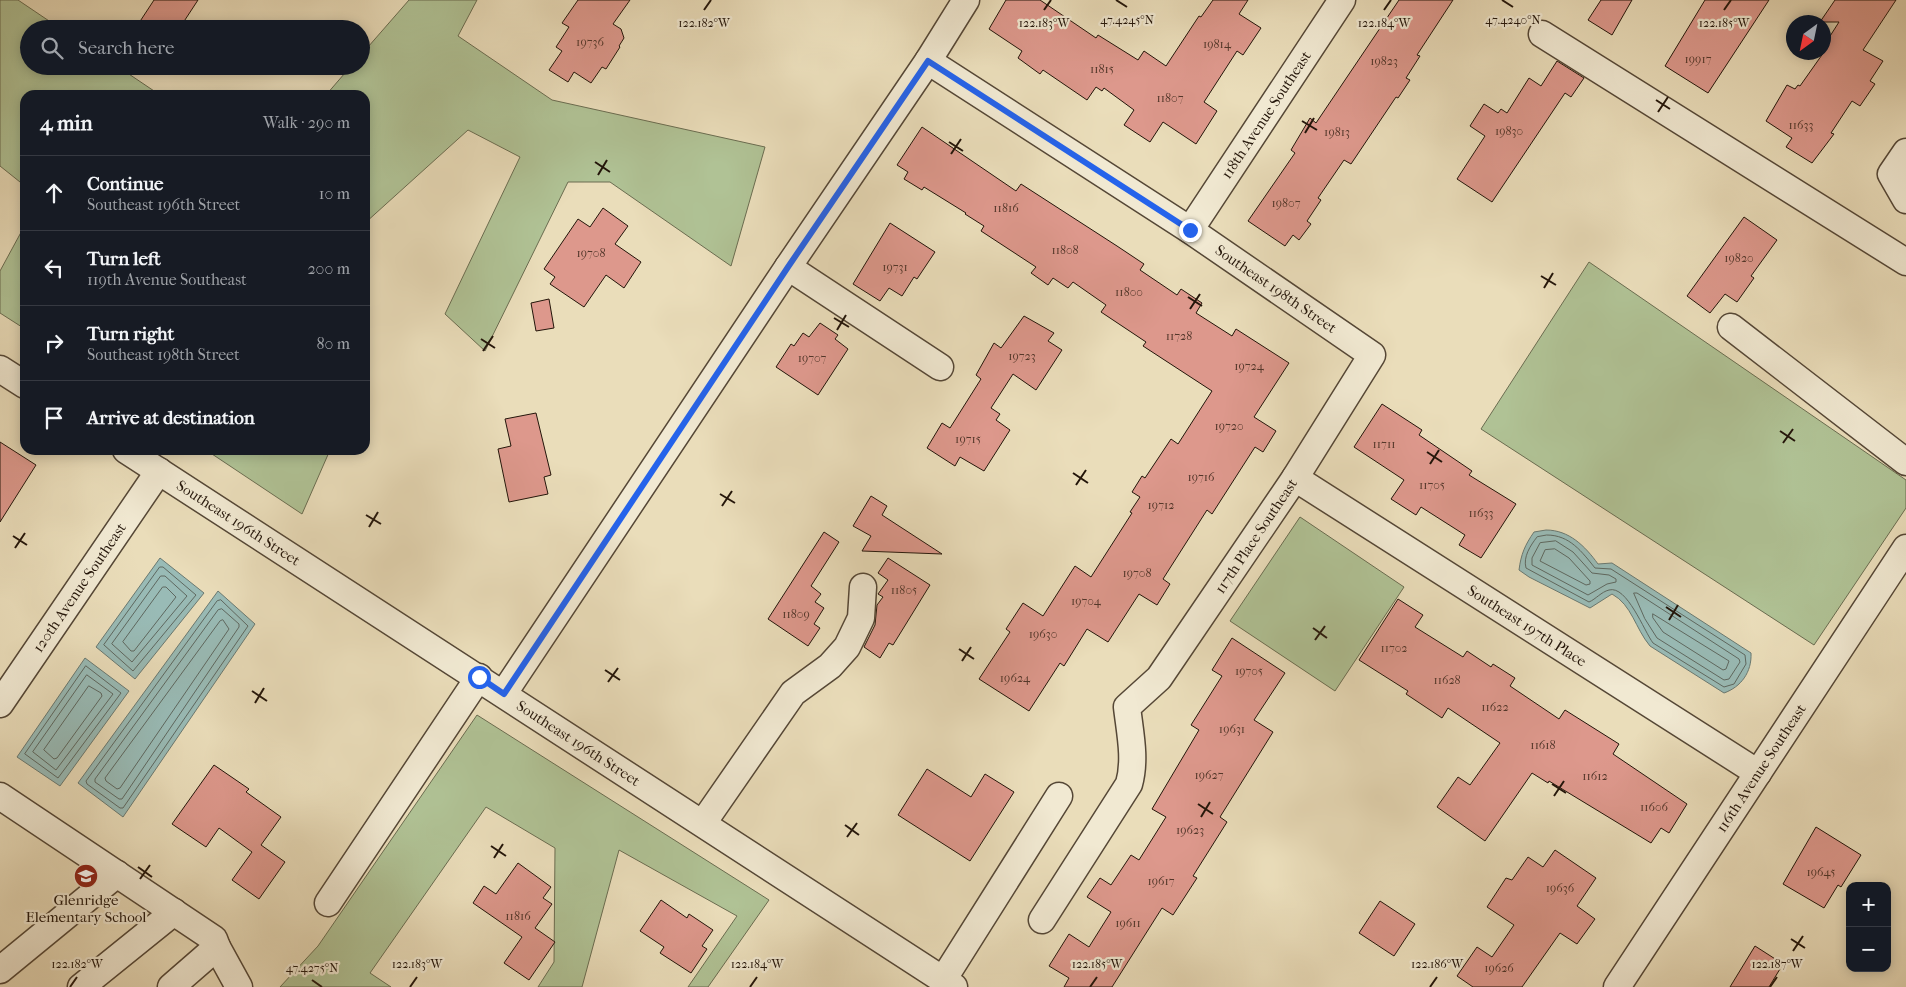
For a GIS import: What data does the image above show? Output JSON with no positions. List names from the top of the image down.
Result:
{
  "streets": {
    "street": [
      "118th Avenue Southeast",
      "Southeast 198th Street",
      "Southeast 196th Street",
      "117th Place Southeast",
      "120th Avenue Southeast",
      "Southeast 197th Place",
      "116th Avenue Southeast"
    ]
  },
  "crossings": [
    ["118th Avenue Southeast", "Southeast 198th Street"],
    ["Southeast 198th Street", "117th Place Southeast"],
    ["Southeast 196th Street", "120th Avenue Southeast"],
    ["117th Place Southeast", "Southeast 197th Place"],
    ["Southeast 197th Place", "116th Avenue Southeast"]
  ],
  "places": {
    "school or university": ["Glenridge Elementary School"]
  },
  "house_numbers": [
    "19736",
    "19814",
    "19917",
    "19823",
    "11815",
    "11807",
    "11633",
    "19830",
    "19813",
    "19807",
    "11816",
    "11808",
    "19708",
    "19820",
    "19731",
    "11800",
    "11728",
    "19723",
    "19707",
    "19724",
    "19720",
    "19715",
    "11711",
    "19716",
    "11705",
    "19712",
    "11633",
    "19708",
    "11805",
    "19704",
    "11809",
    "19630",
    "11702",
    "19705",
    "19624",
    "11628",
    "11622",
    "19631",
    "11618",
    "19627",
    "11612",
    "11606",
    "19623",
    "19645",
    "19617",
    "19636",
    "11816",
    "19611",
    "19626"
  ],
  "north": "bottom left",
  "page": {
    "search": "Search here",
    "heading": ["4 min", "Walk · 290 m"],
    "list": [
      ["Continue", "Southeast 196th Street", "10 m"],
      ["Turn left", "119th Avenue Southeast", "200 m"],
      ["Turn right", "Southeast 198th Street", "80 m"],
      "Arrive at destination"
    ],
    "map_buttons": ["+", "−"]
  },
  "coordinates": [
    "47.4245°N",
    "47.4240°N",
    "122.182°W",
    "122.183°W",
    "122.184°W",
    "122.185°W",
    "122.186°W",
    "122.187°W",
    "47.4275°N"
  ]
}
